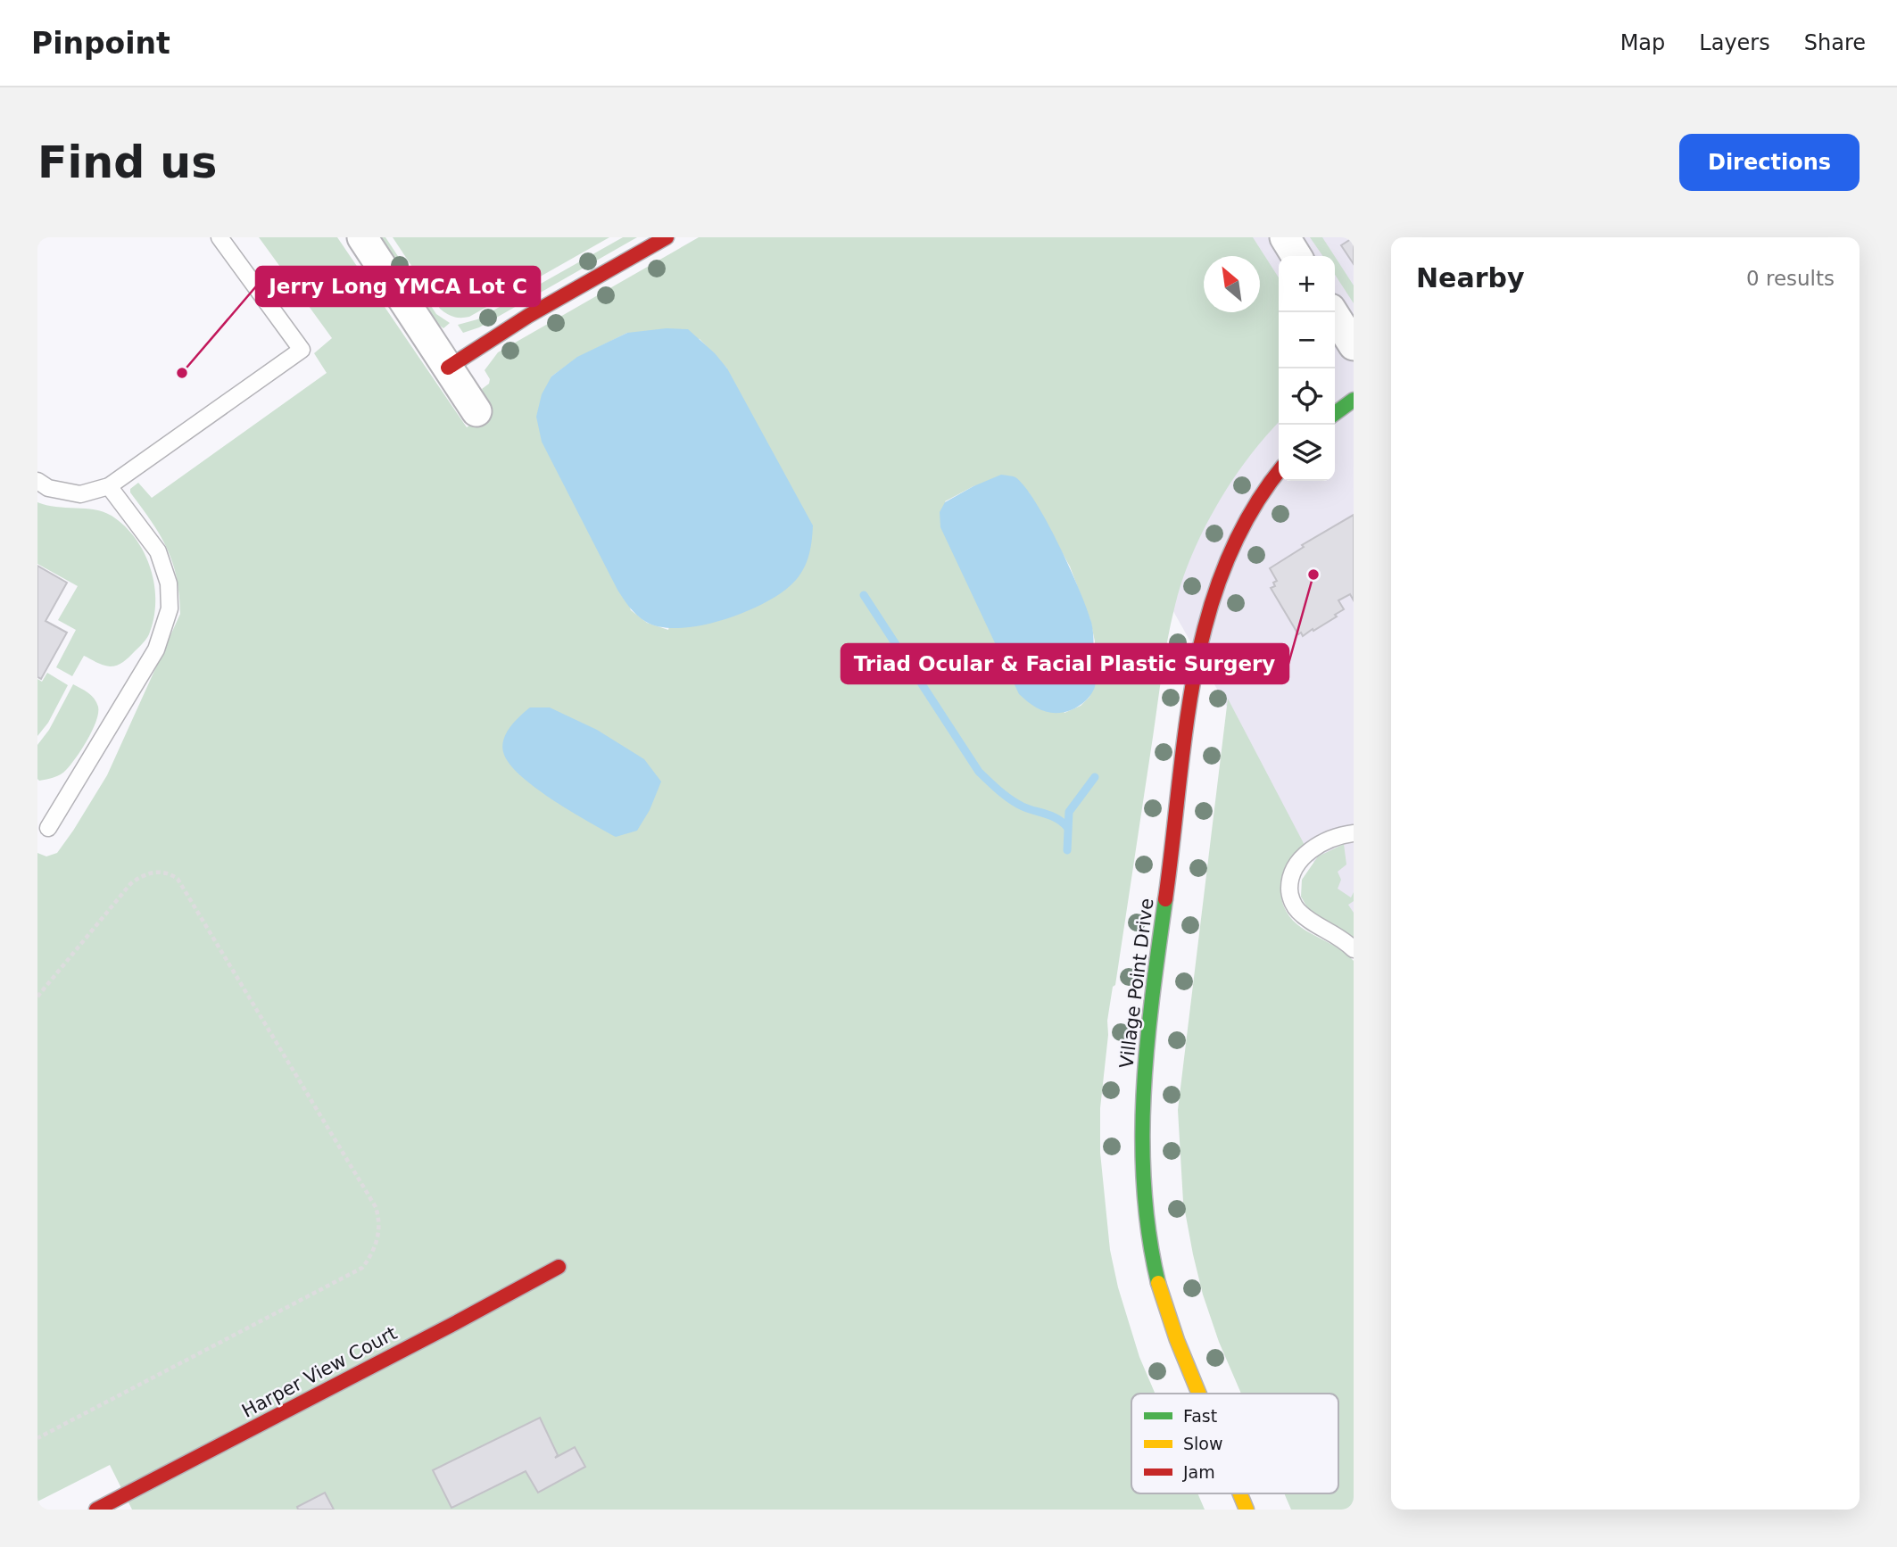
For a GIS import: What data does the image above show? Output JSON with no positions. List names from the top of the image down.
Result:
{
  "streets": {
    "street": ["Village Point Drive", "Harper View Court"]
  },
  "places": ["Jerry Long YMCA Lot C", "Triad Ocular & Facial Plastic Surgery"],
  "legend": ["Fast", "Slow", "Jam"],
  "north": "top left",
  "page": {
    "header": "Pinpoint",
    "nav": ["Map", "Layers", "Share"],
    "buttons": "Directions",
    "title": "Find us",
    "heading": ["Nearby", "0 results"],
    "map_buttons": ["+", "−"]
  }
}
